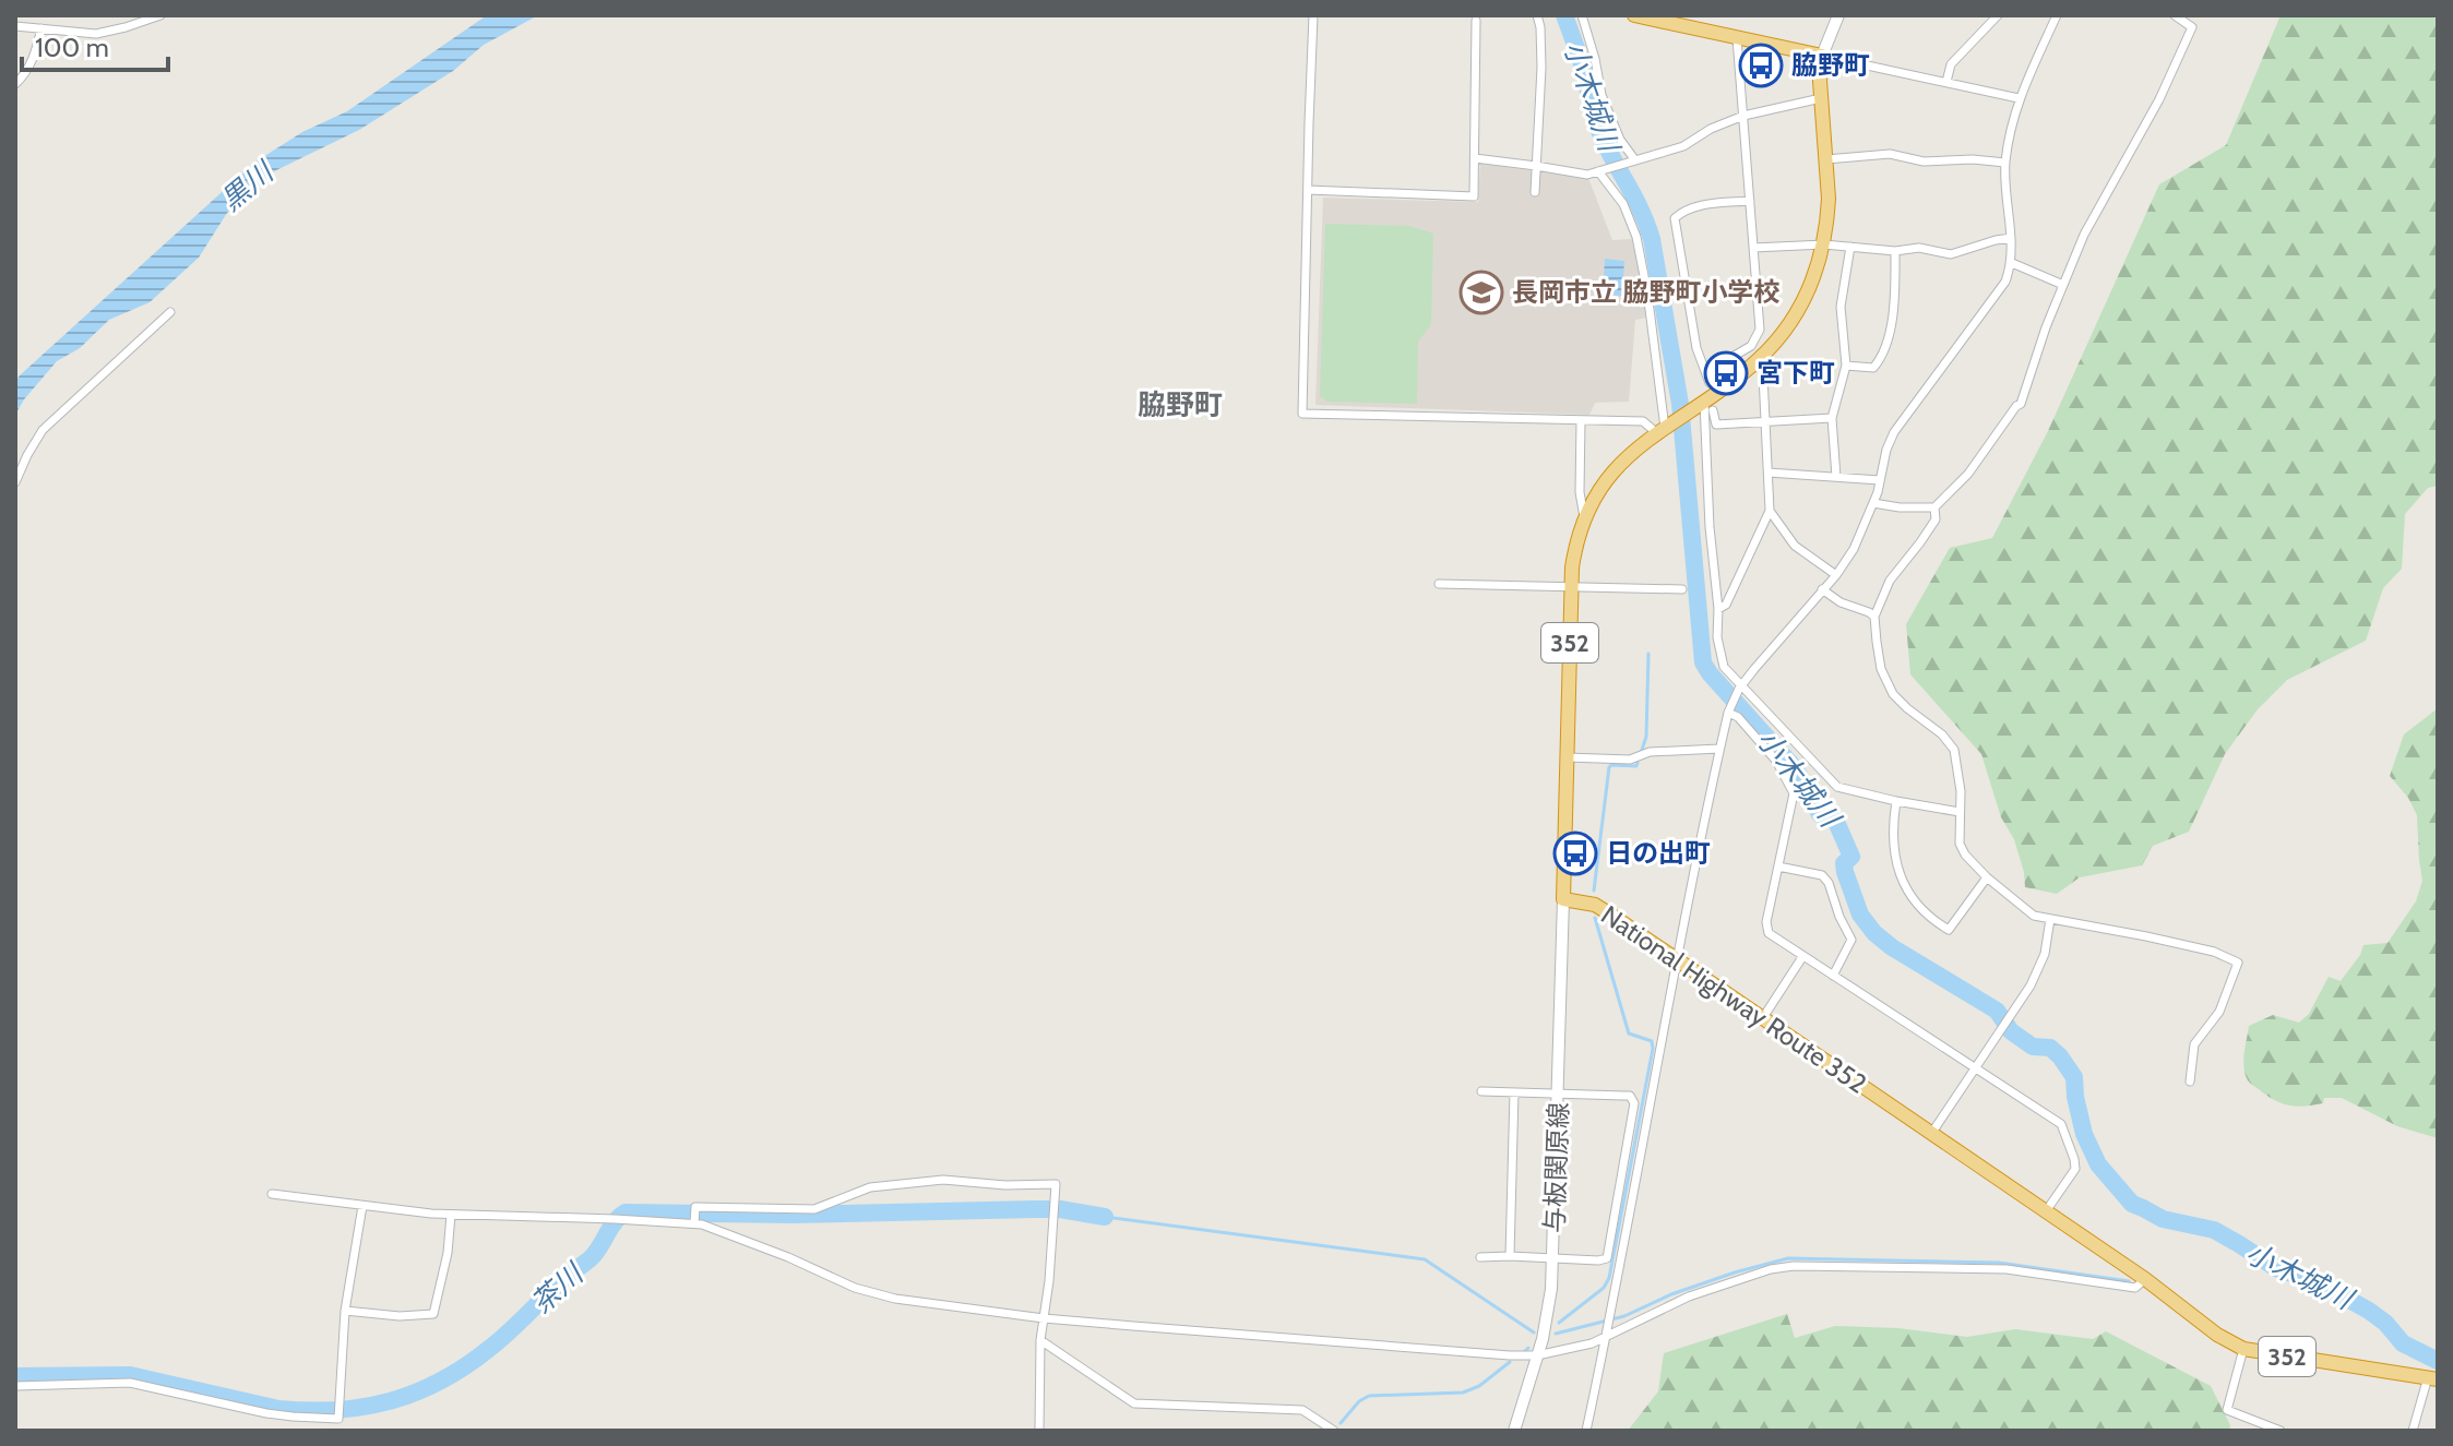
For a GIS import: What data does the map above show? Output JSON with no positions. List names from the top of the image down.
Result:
{
  "streets": {
    "highway": ["352", "National Highway Route 352"],
    "main road": ["与板関原線"]
  },
  "crossings": [
    ["352", "National Highway Route 352"],
    ["352", "与板関原線"],
    ["National Highway Route 352", "与板関原線"]
  ],
  "districts": ["脇野町"],
  "water": ["小木城川", "黒川", "茶川"],
  "places": {
    "bus stop": ["脇野町", "宮下町", "日の出町"],
    "school or university": ["長岡市立 脇野町小学校"]
  },
  "scale_bar": "100 m"
}
